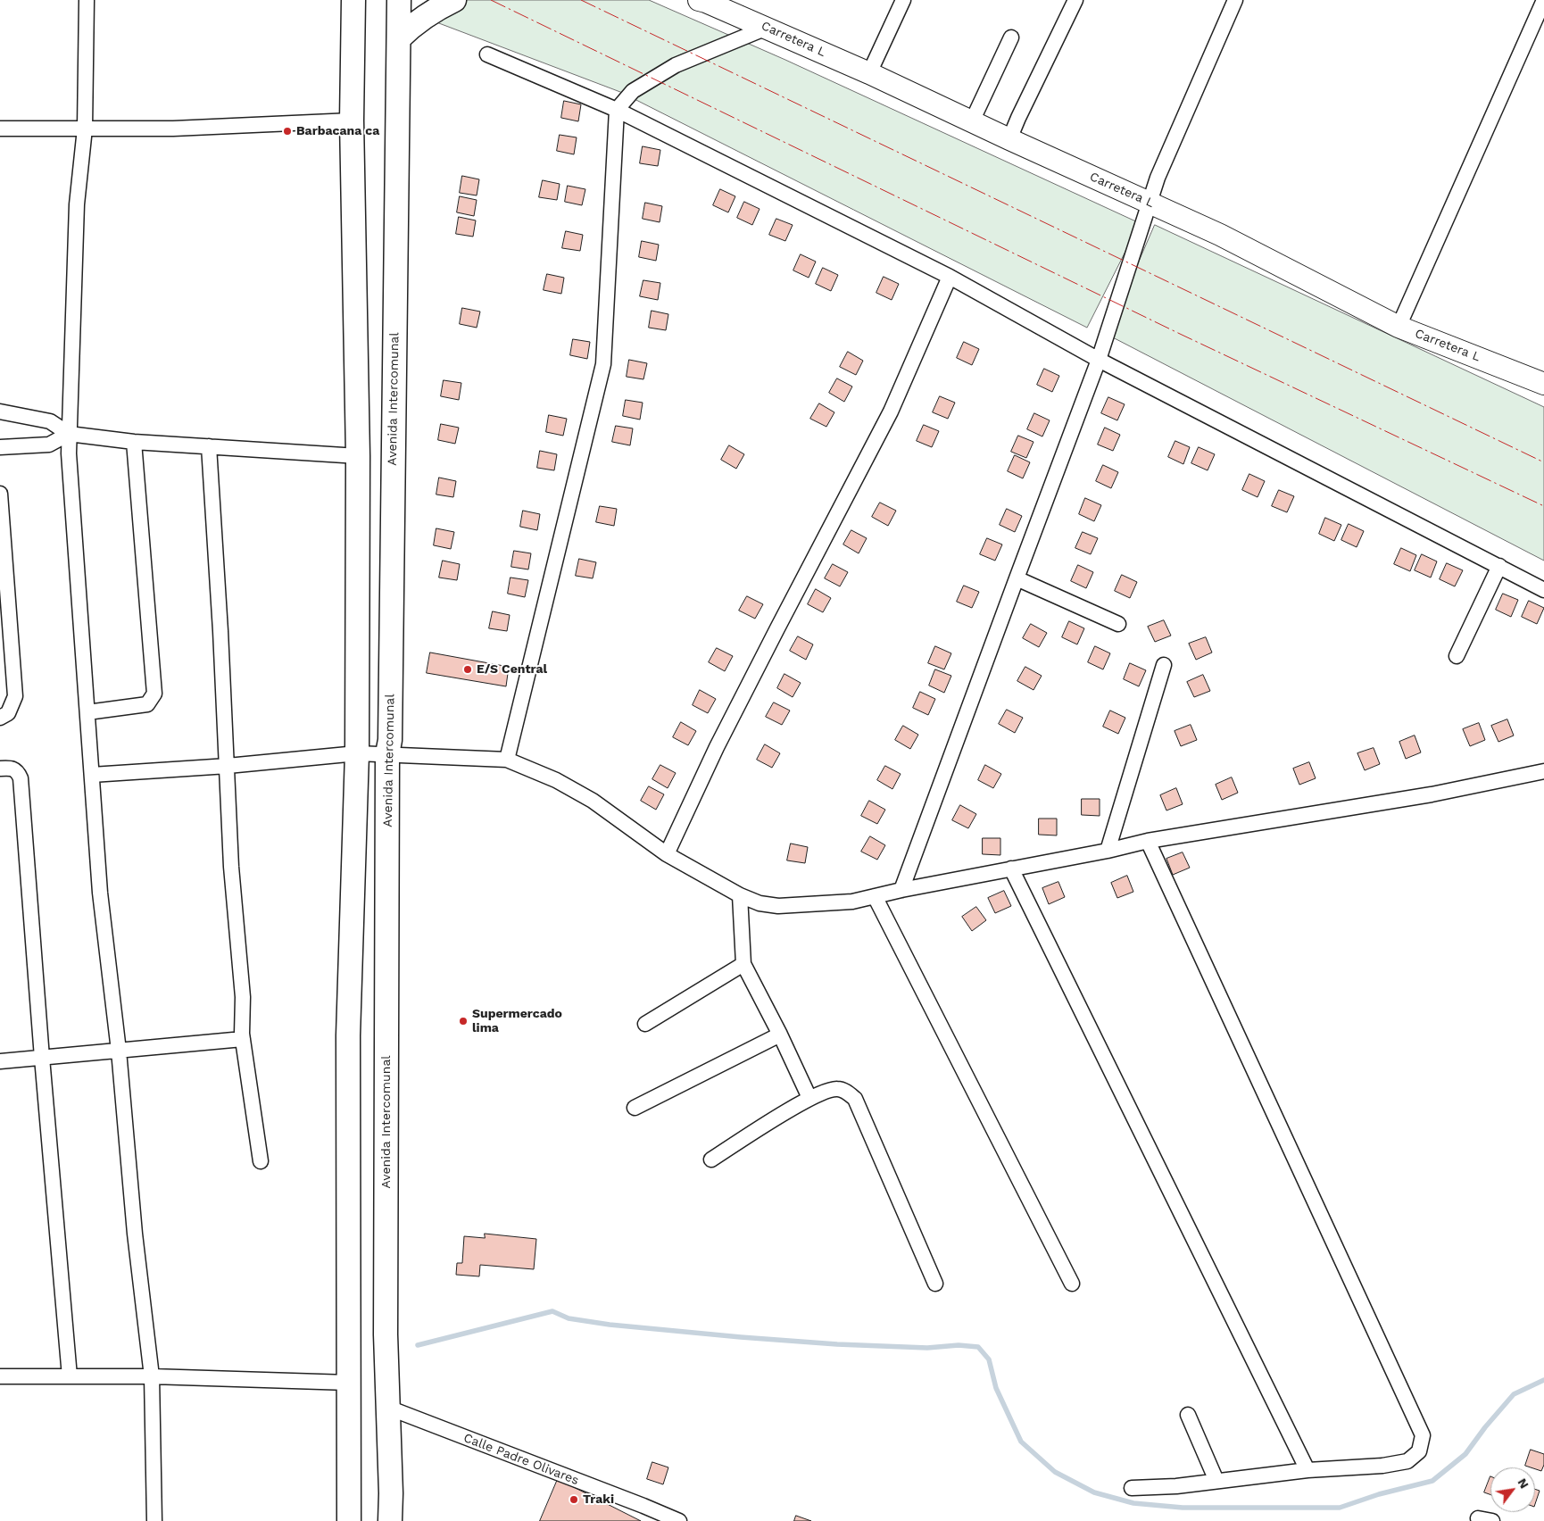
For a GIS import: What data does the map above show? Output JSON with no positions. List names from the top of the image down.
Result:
{
  "streets": {
    "main road": ["Avenida Intercomunal"],
    "street": ["Carretera L", "Calle Padre Olivares"]
  },
  "crossings": [
    ["Avenida Intercomunal", "Calle Padre Olivares"]
  ],
  "places": [
    "Barbacana ca",
    "E/S Central",
    "Supermercado lima",
    "Traki"
  ],
  "north": "top right"
}
